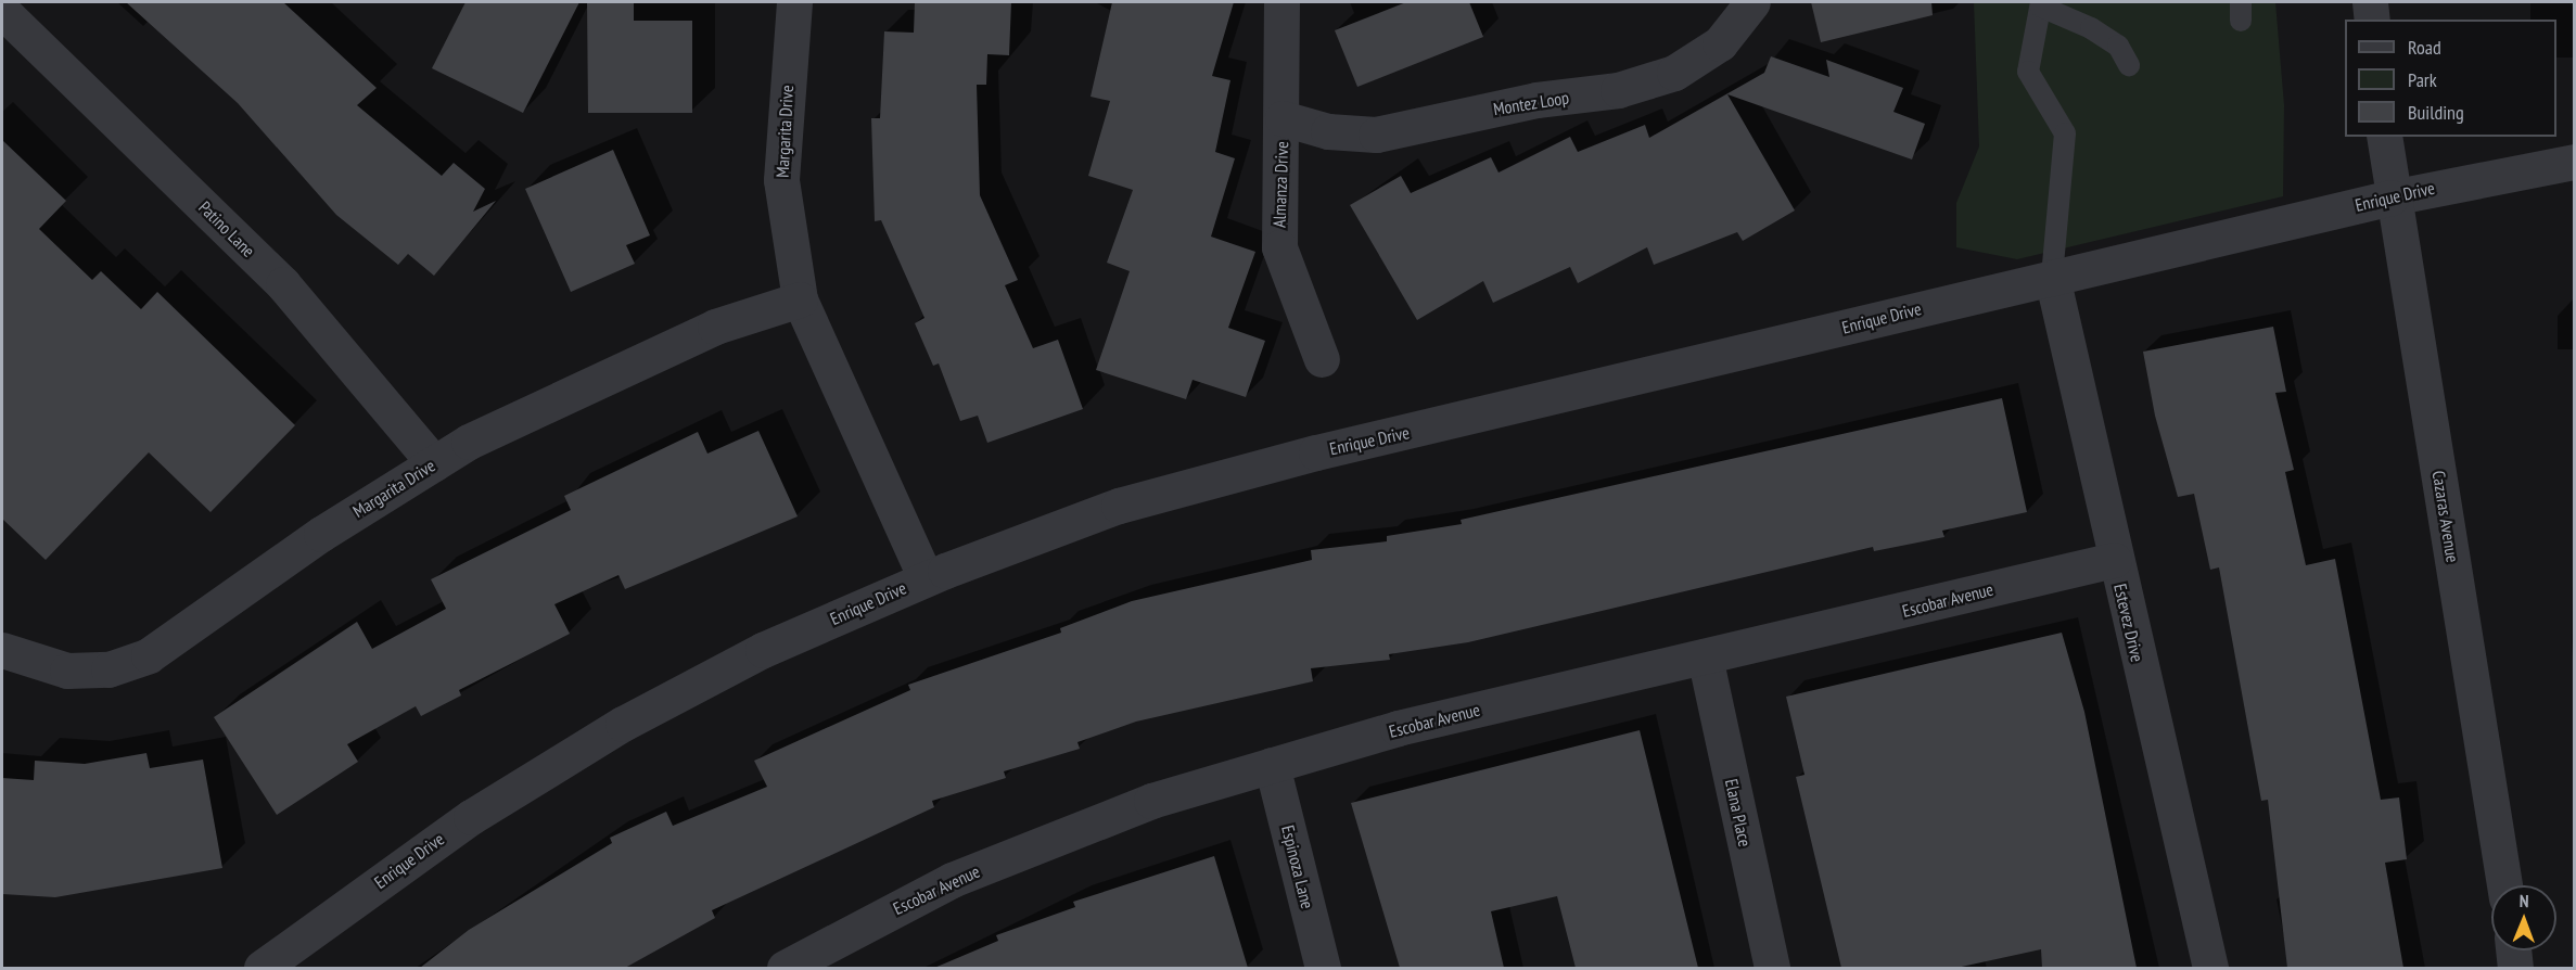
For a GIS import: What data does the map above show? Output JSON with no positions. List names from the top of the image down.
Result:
{
  "streets": {
    "street": [
      "Montez Loop",
      "Margarita Drive",
      "Almanza Drive",
      "Enrique Drive",
      "Patino Lane",
      "Cazaras Avenue",
      "Escobar Avenue",
      "Estevez Drive",
      "Elana Place",
      "Espinoza Lane"
    ]
  },
  "crossings": [
    ["Montez Loop", "Almanza Drive"],
    ["Margarita Drive", "Enrique Drive"],
    ["Margarita Drive", "Patino Lane"],
    ["Enrique Drive", "Cazaras Avenue"],
    ["Enrique Drive", "Estevez Drive"],
    ["Escobar Avenue", "Estevez Drive"],
    ["Escobar Avenue", "Elana Place"],
    ["Escobar Avenue", "Espinoza Lane"]
  ],
  "legend": ["Road", "Park", "Building"],
  "north": "top"
}
